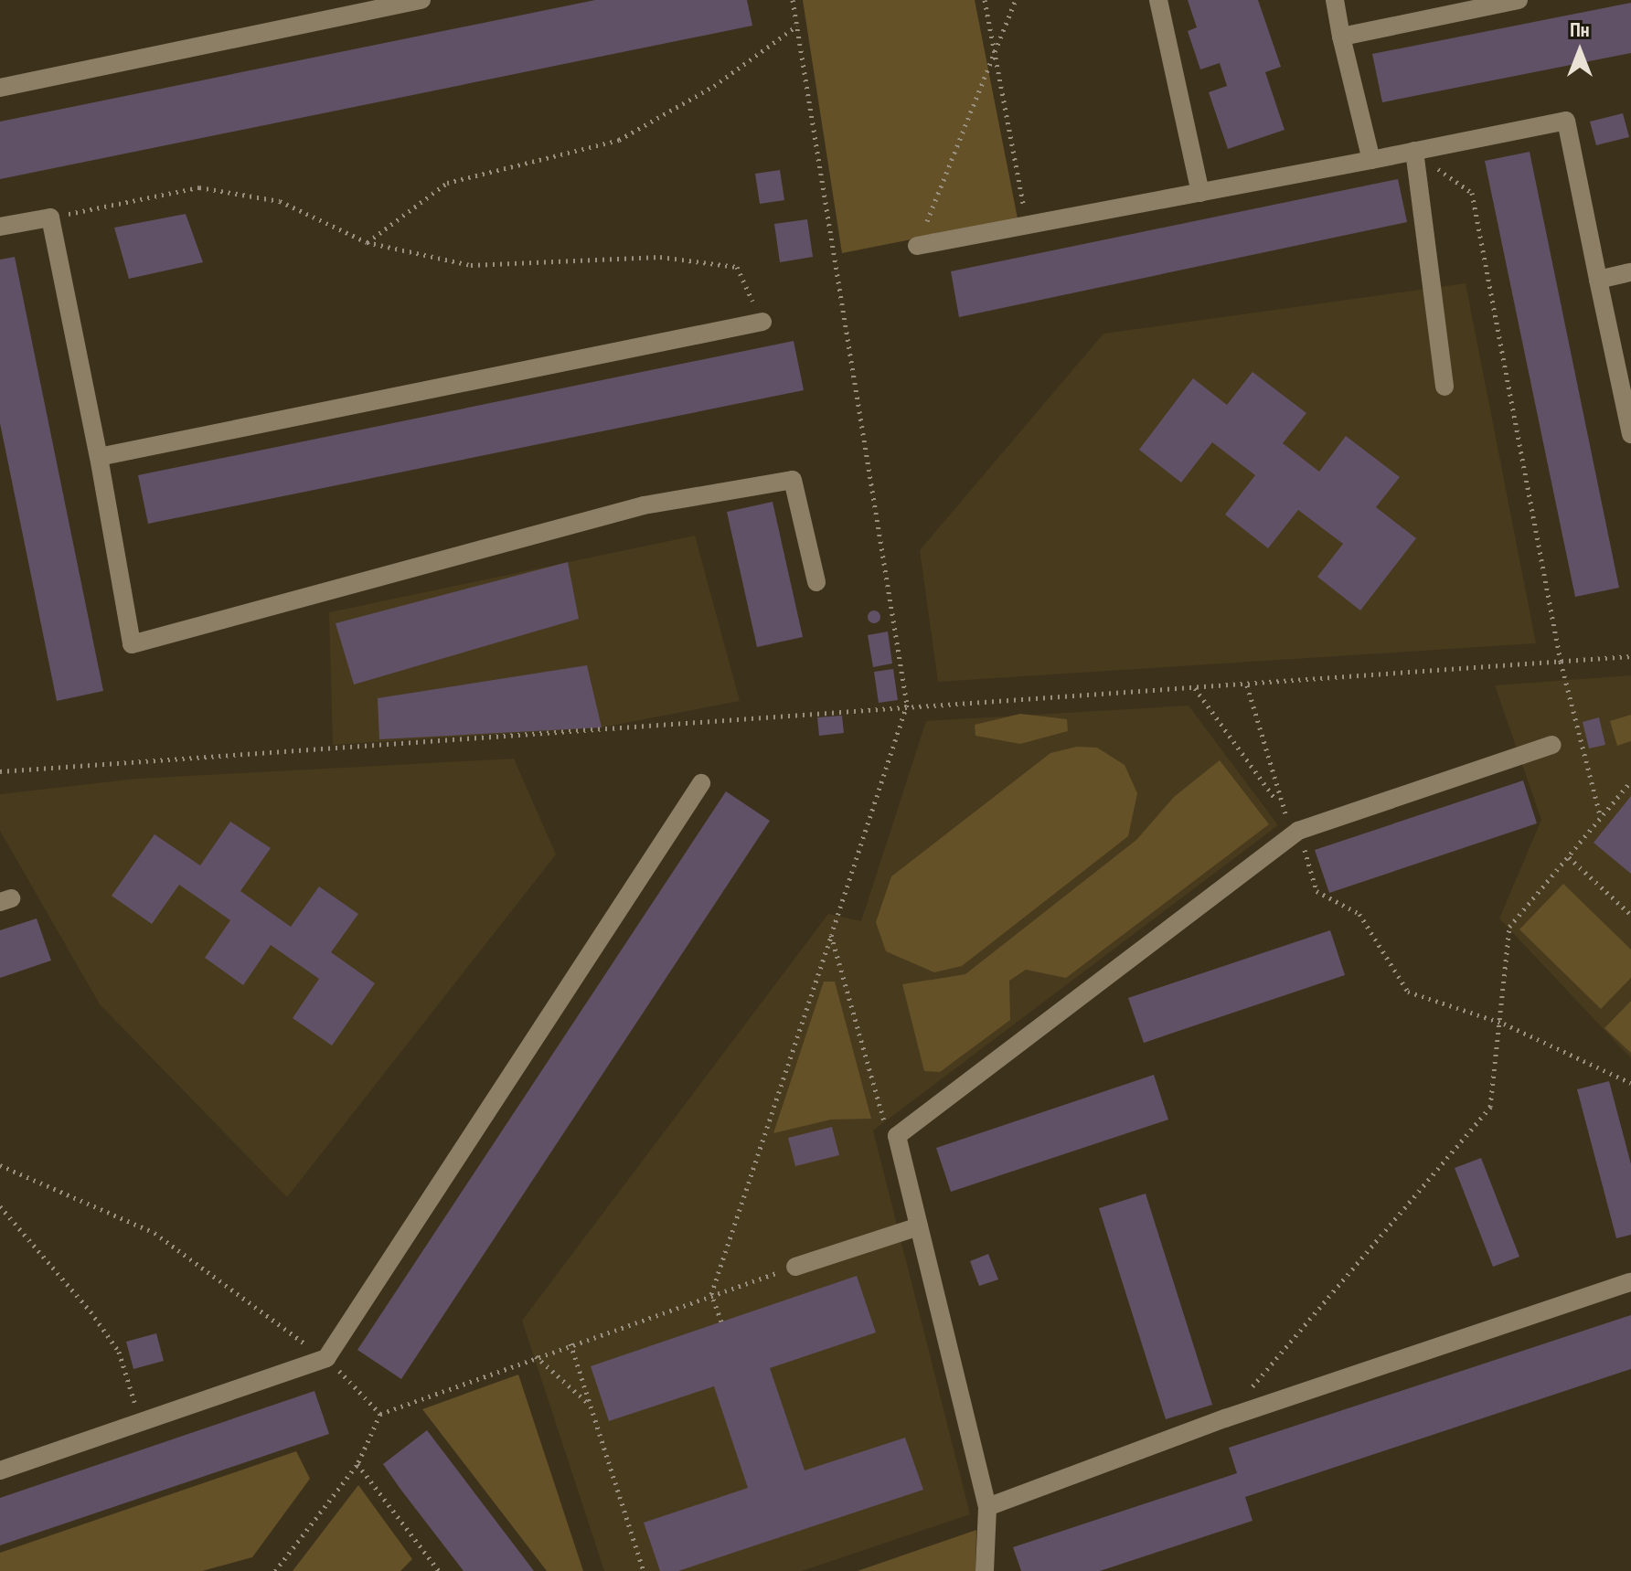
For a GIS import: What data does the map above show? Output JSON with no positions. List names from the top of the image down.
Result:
{
  "north": "top"
}
